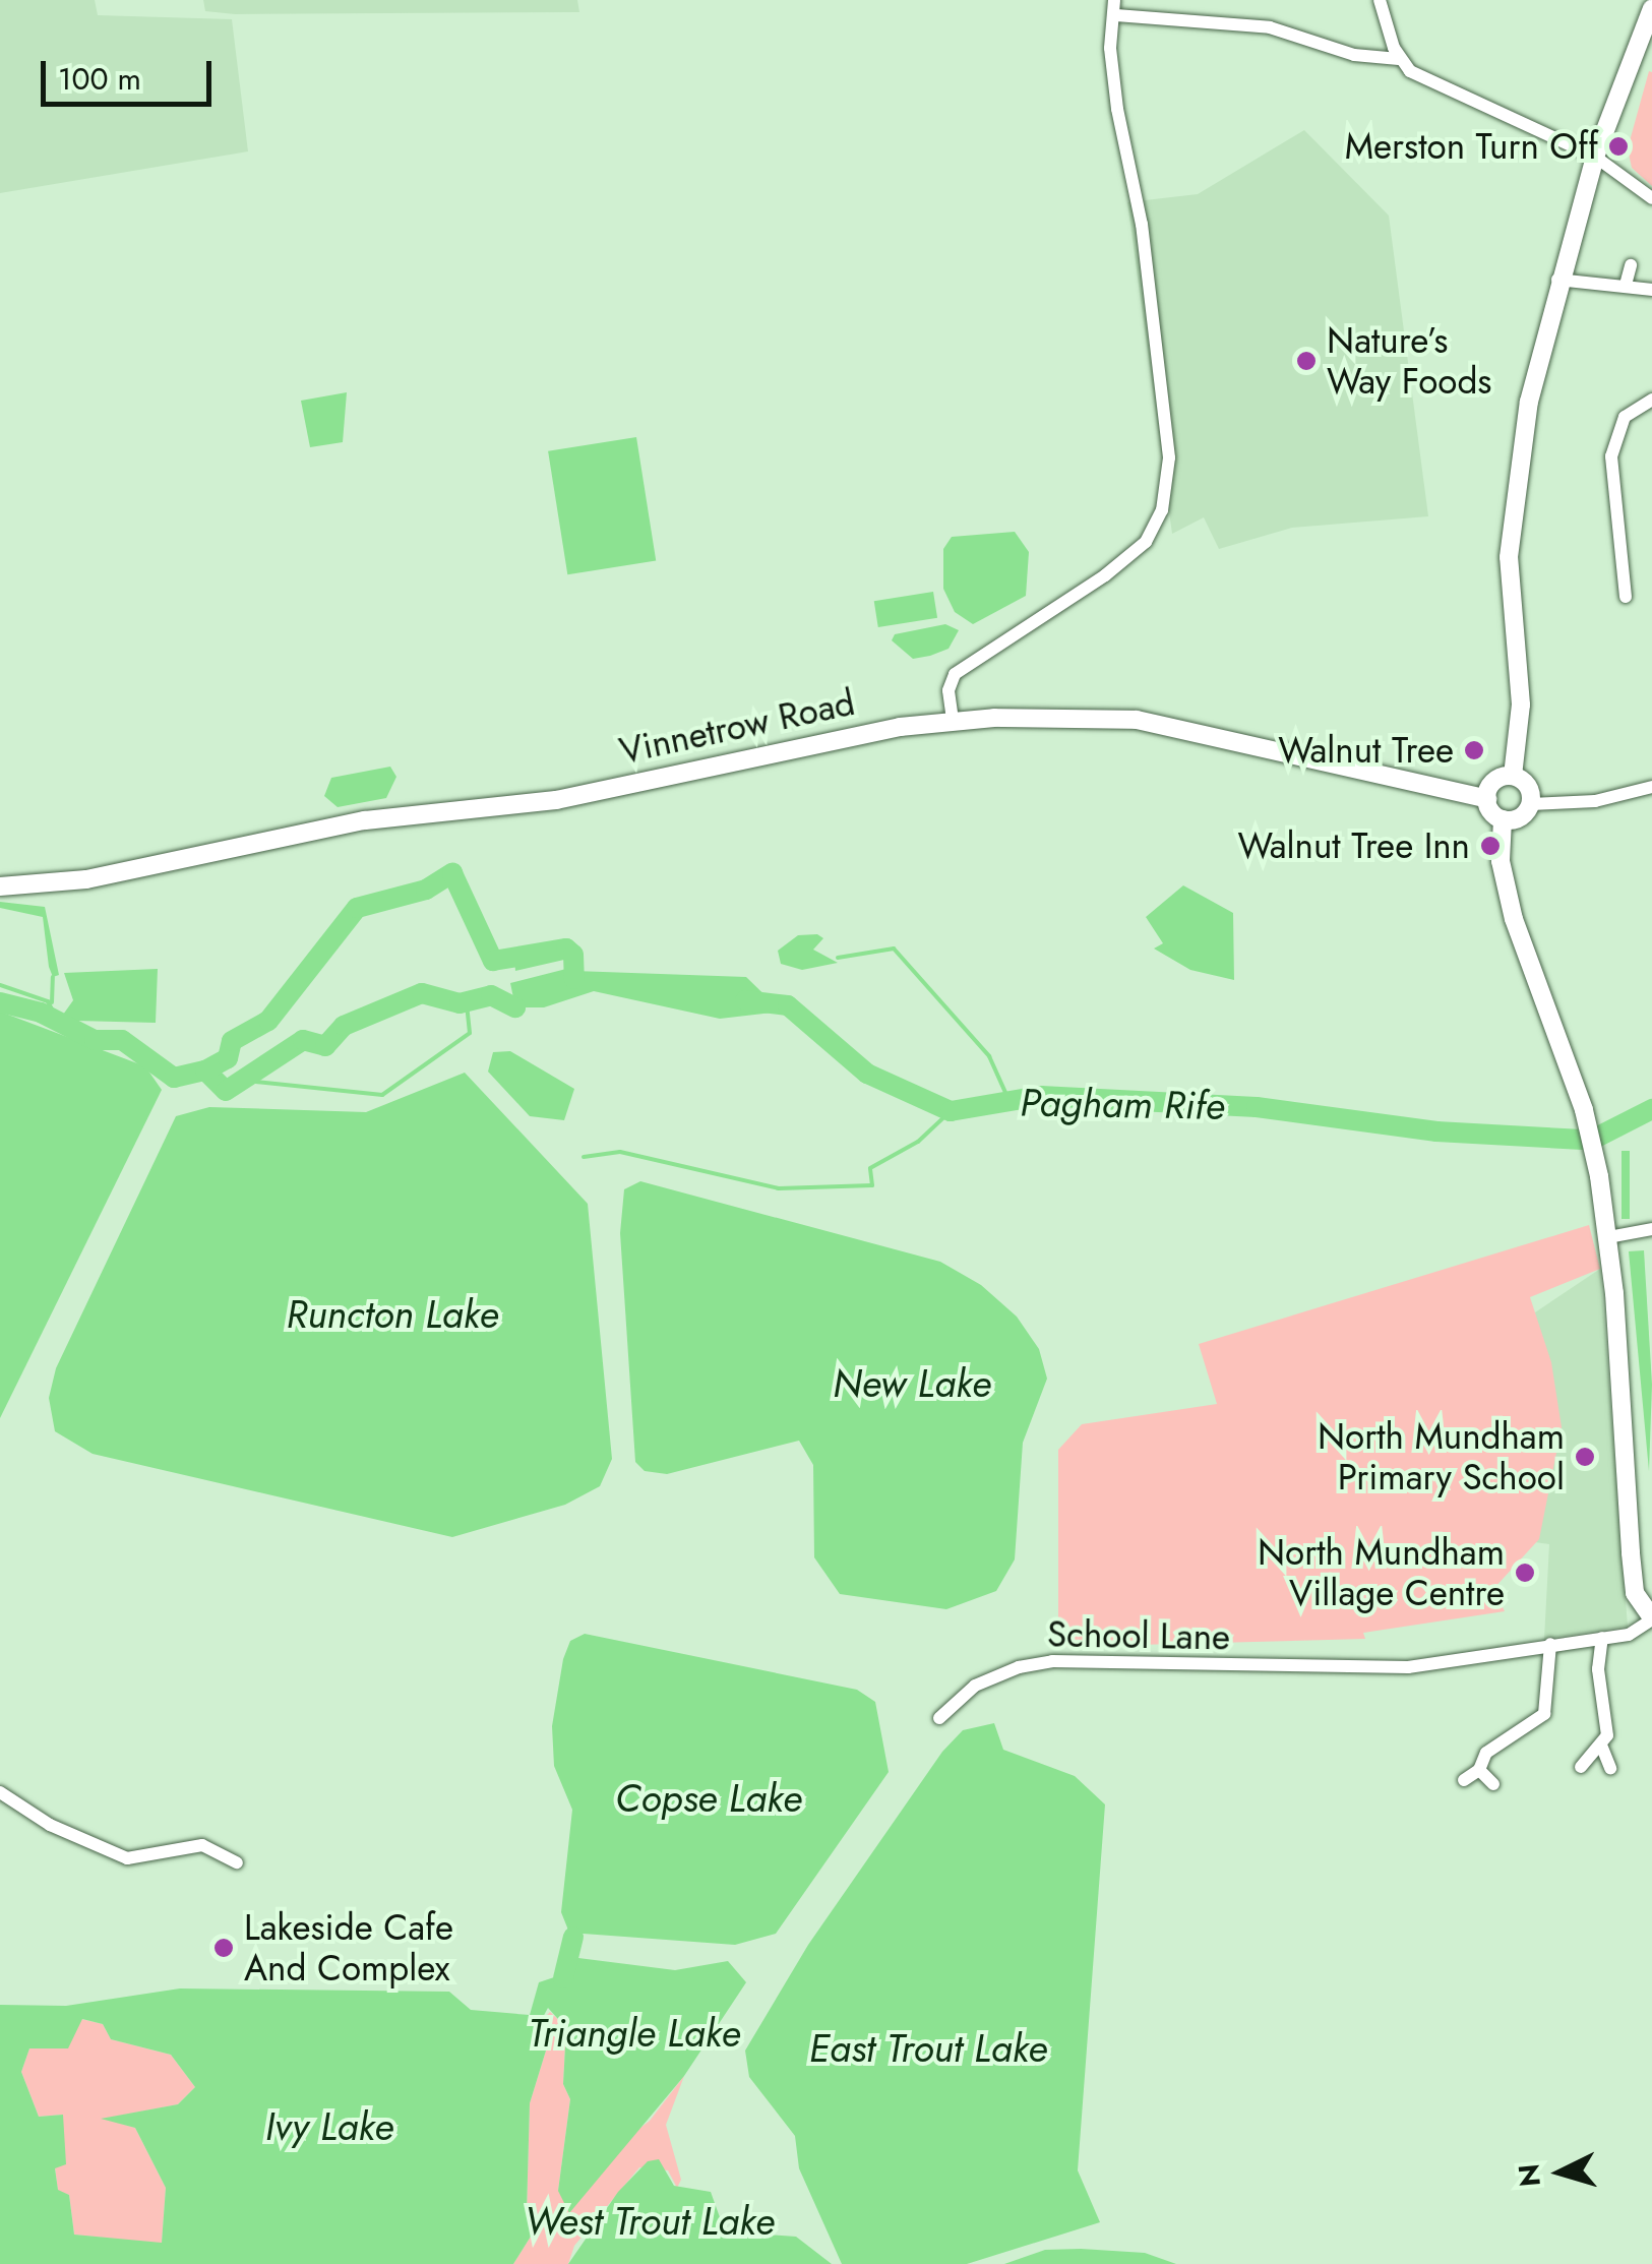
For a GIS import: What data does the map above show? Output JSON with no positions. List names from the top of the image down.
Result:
{
  "streets": {
    "main road": ["Vinnetrow Road"],
    "street": ["School Lane"]
  },
  "water": [
    "Pagham Rife",
    "Runcton Lake",
    "New Lake",
    "Copse Lake",
    "Triangle Lake",
    "East Trout Lake",
    "Ivy Lake",
    "West Trout Lake"
  ],
  "places": [
    "Merston Turn Off",
    "Nature’s Way Foods",
    "Walnut Tree",
    "Walnut Tree Inn",
    "North Mundham Primary School",
    "North Mundham Village Centre",
    "Lakeside Cafe And Complex"
  ],
  "scale_bar": "100 m",
  "north": "left"
}
